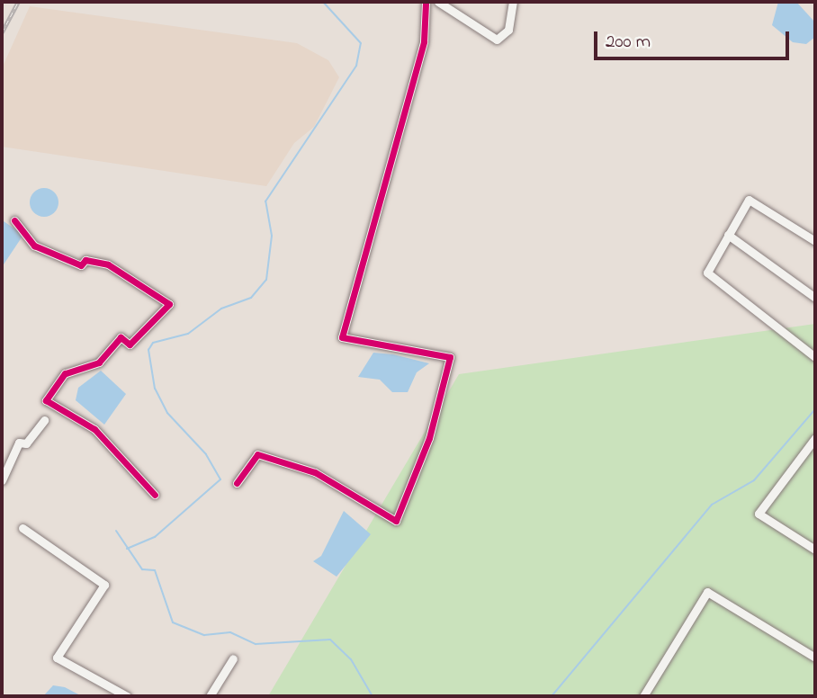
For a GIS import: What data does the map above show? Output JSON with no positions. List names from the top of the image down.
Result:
{
  "scale_bar": "200 m"
}
